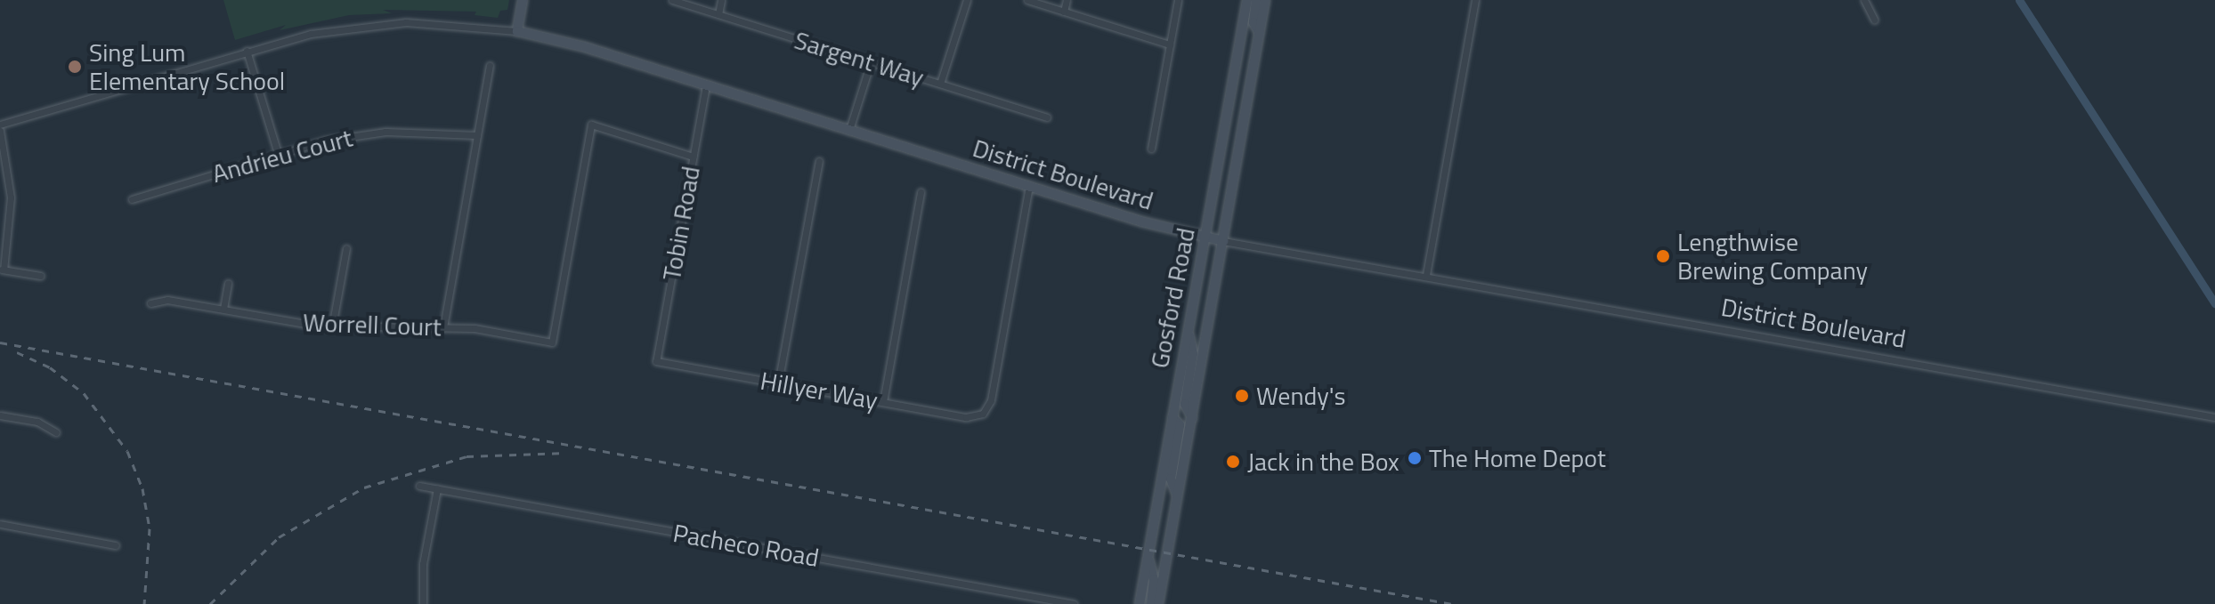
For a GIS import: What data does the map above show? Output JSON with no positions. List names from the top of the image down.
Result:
{
  "streets": {
    "main road": ["District Boulevard", "Gosford Road"],
    "street": [
      "Sargent Way",
      "Andrieu Court",
      "Tobin Road",
      "Worrell Court",
      "Hillyer Way",
      "Pacheco Road"
    ]
  },
  "crossings": [
    ["District Boulevard", "Tobin Road"],
    ["District Boulevard", "Gosford Road"],
    ["District Boulevard", "Hillyer Way"],
    ["Tobin Road", "Worrell Court"],
    ["Tobin Road", "Hillyer Way"]
  ],
  "places": [
    "Sing Lum Elementary School",
    "Lengthwise Brewing Company",
    "Wendy's",
    "The Home Depot",
    "Jack in the Box"
  ]
}
